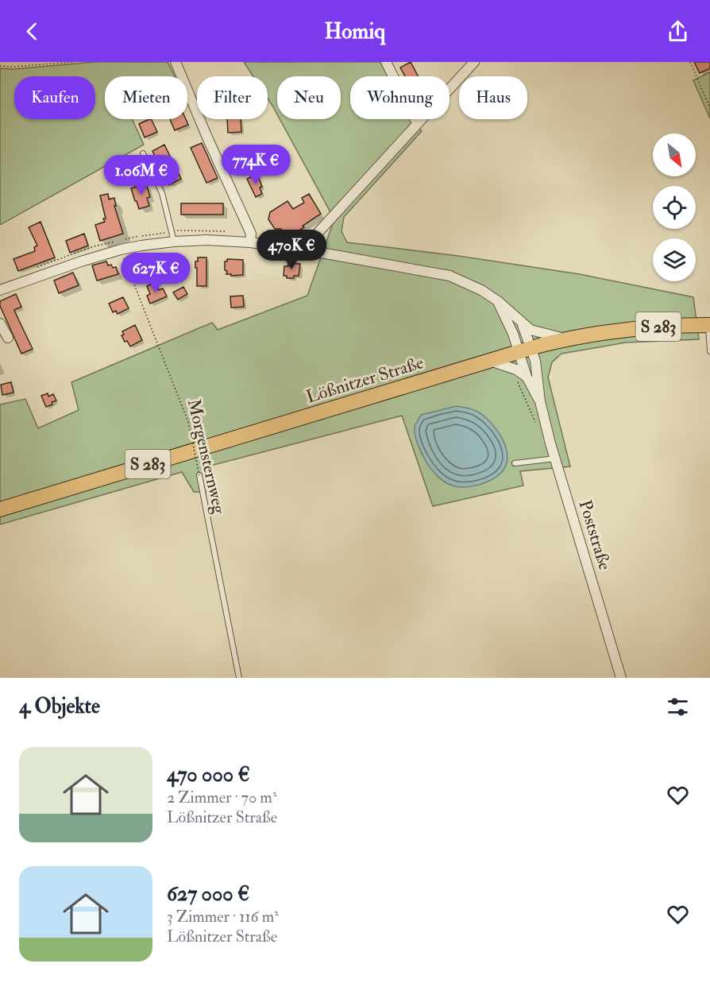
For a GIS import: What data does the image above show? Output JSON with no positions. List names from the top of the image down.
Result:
{
  "streets": {
    "main road": ["S 283", "Lößnitzer Straße"],
    "street": ["Poststraße"],
    "lane": ["Morgensternweg"]
  },
  "crossings": [
    ["S 283", "Lößnitzer Straße"],
    ["S 283", "Poststraße"]
  ],
  "north": "bottom right",
  "page": {
    "header": "Homiq",
    "chip": [
      "Kaufen",
      "Mieten",
      "Filter",
      "Neu",
      "Wohnung",
      "Haus"
    ],
    "price": [
      "774K €",
      "1.06M €",
      "470K €",
      "627K €"
    ],
    "heading": "4 Objekte",
    "list": [
      {
        "name": "470 000 €",
        "note": "2 Zimmer · 70 m² · Lößnitzer Straße"
      },
      {
        "name": "627 000 €",
        "note": "3 Zimmer · 116 m² · Lößnitzer Straße"
      }
    ]
  }
}
